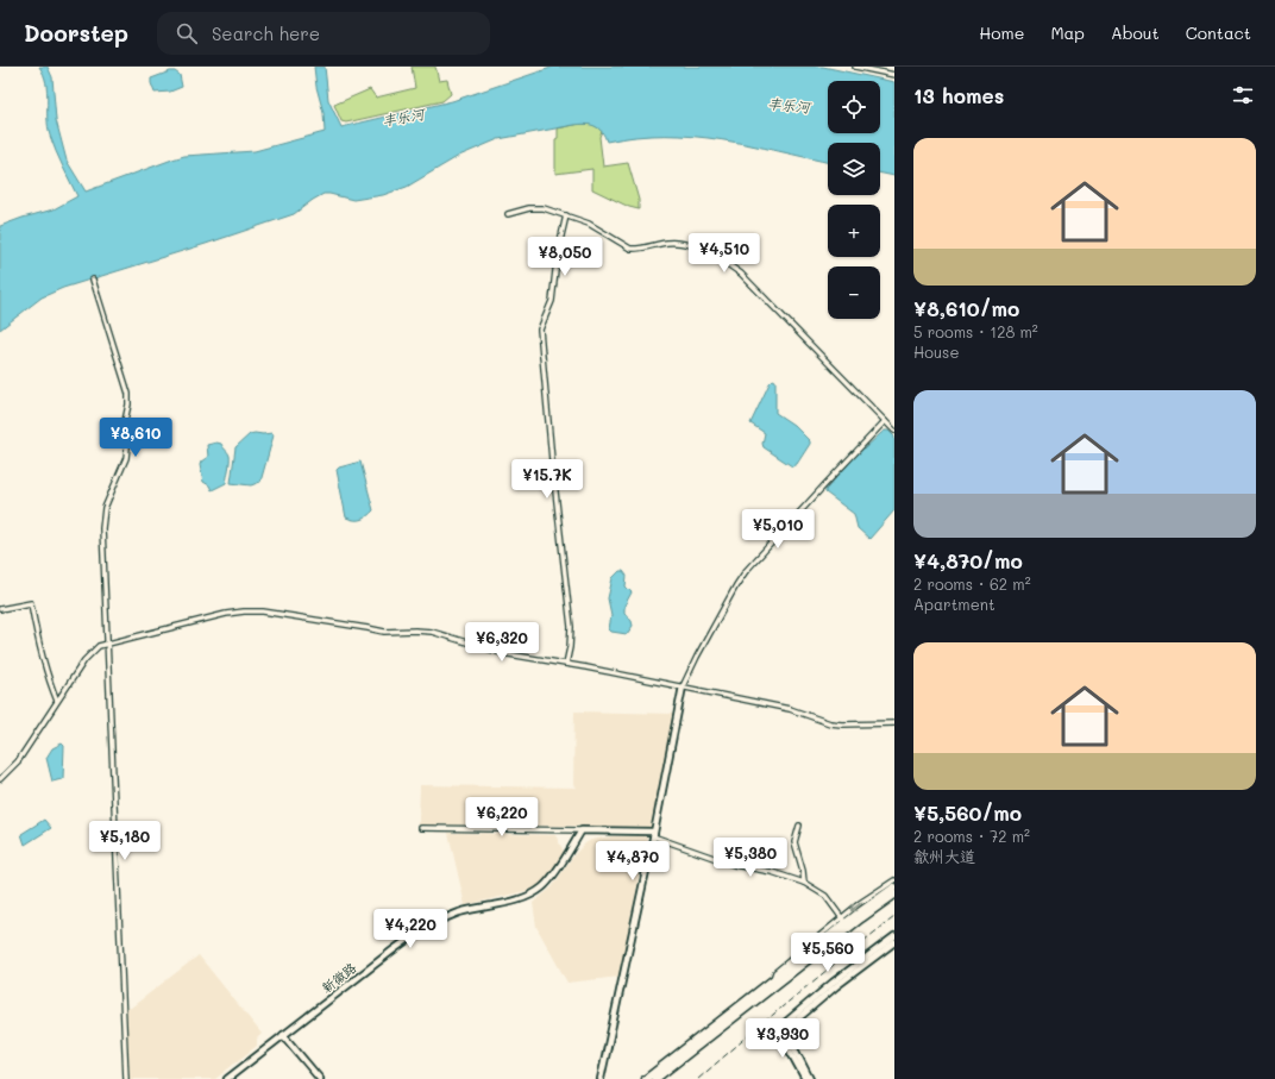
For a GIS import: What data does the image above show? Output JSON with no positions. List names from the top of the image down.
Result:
{
  "streets": {
    "street": ["新徽路"]
  },
  "water": ["丰乐河"],
  "page": {
    "header": "Doorstep",
    "search": "Search here",
    "nav": [
      "Home",
      "Map",
      "About",
      "Contact"
    ],
    "heading": "13 homes",
    "map_buttons": ["+", "−"],
    "list": [
      {
        "name": "¥8,610/mo",
        "note": "5 rooms · 128 m² · House"
      },
      {
        "name": "¥4,870/mo",
        "note": "2 rooms · 62 m² · Apartment"
      },
      {
        "name": "¥5,560/mo",
        "note": "2 rooms · 72 m² · 歙州大道"
      }
    ],
    "price": [
      "¥4,510",
      "¥8,050",
      "¥8,610",
      "¥15.7K",
      "¥5,010",
      "¥6,320",
      "¥6,220",
      "¥5,180",
      "¥5,380",
      "¥4,870",
      "¥4,220",
      "¥5,560",
      "¥3,930"
    ]
  }
}
